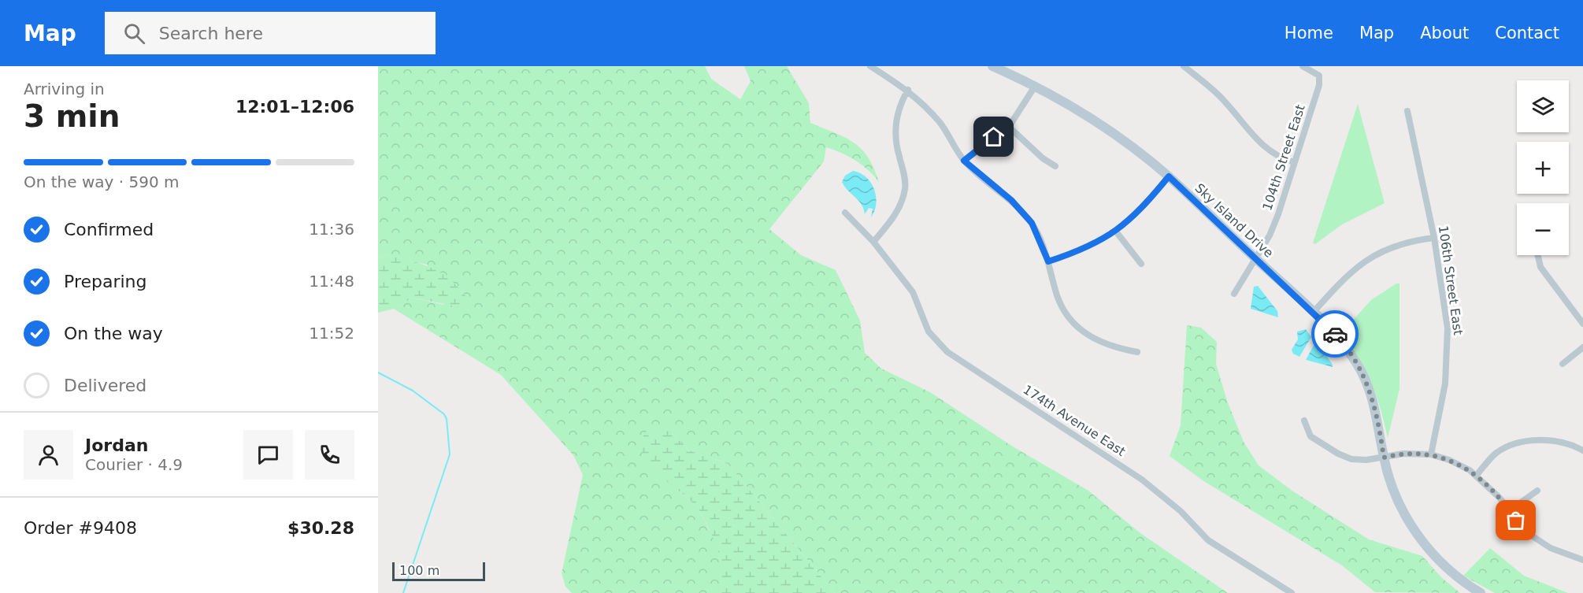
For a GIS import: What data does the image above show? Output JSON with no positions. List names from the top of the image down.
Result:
{
  "streets": {
    "street": [
      "104th Street East",
      "Sky Island Drive",
      "106th Street East",
      "174th Avenue East"
    ]
  },
  "crossings": [
    ["104th Street East", "Sky Island Drive"]
  ],
  "scale_bar": "100 m",
  "page": {
    "header": "Map",
    "search": "Search here",
    "nav": [
      "Home",
      "Map",
      "About",
      "Contact"
    ],
    "heading": ["3 min", "Arriving in", "12:01–12:06"],
    "panel": [
      "Jordan",
      "Courier · 4.9",
      "Order #9408",
      "$30.28"
    ],
    "map_buttons": ["+", "−"],
    "bar": "On the way · 590 m",
    "list": [
      ["Confirmed", "11:36"],
      ["Preparing", "11:48"],
      ["On the way", "11:52"],
      "Delivered"
    ],
    "scale": "100 m"
  }
}
